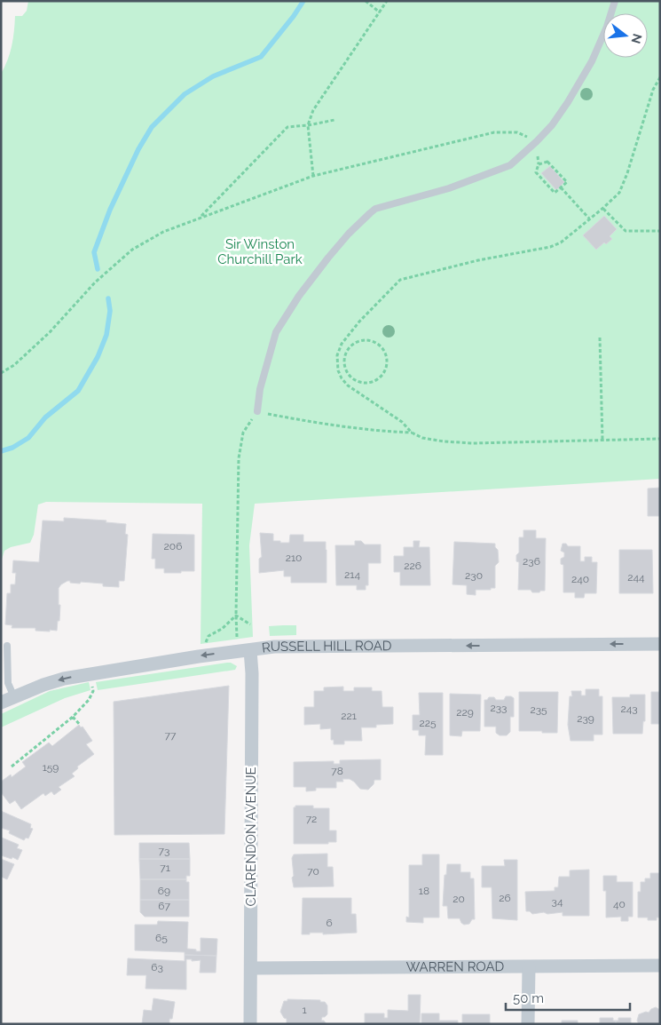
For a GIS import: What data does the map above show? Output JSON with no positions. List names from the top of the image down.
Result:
{
  "streets": {
    "street": ["RUSSELL HILL ROAD", "CLARENDON AVENUE", "WARREN ROAD"]
  },
  "crossings": [
    ["RUSSELL HILL ROAD", "CLARENDON AVENUE"],
    ["CLARENDON AVENUE", "WARREN ROAD"]
  ],
  "one_way": ["RUSSELL HILL ROAD"],
  "parks": ["Sir Winston Churchill Park"],
  "house_numbers": [
    "206",
    "210",
    "236",
    "226",
    "214",
    "230",
    "244",
    "240",
    "233",
    "243",
    "235",
    "229",
    "221",
    "239",
    "225",
    "77",
    "159",
    "78",
    "72",
    "73",
    "71",
    "70",
    "69",
    "18",
    "26",
    "20",
    "34",
    "40",
    "67",
    "6",
    "65",
    "63",
    "1"
  ],
  "scale_bar": "50 m",
  "north": "right"
}
